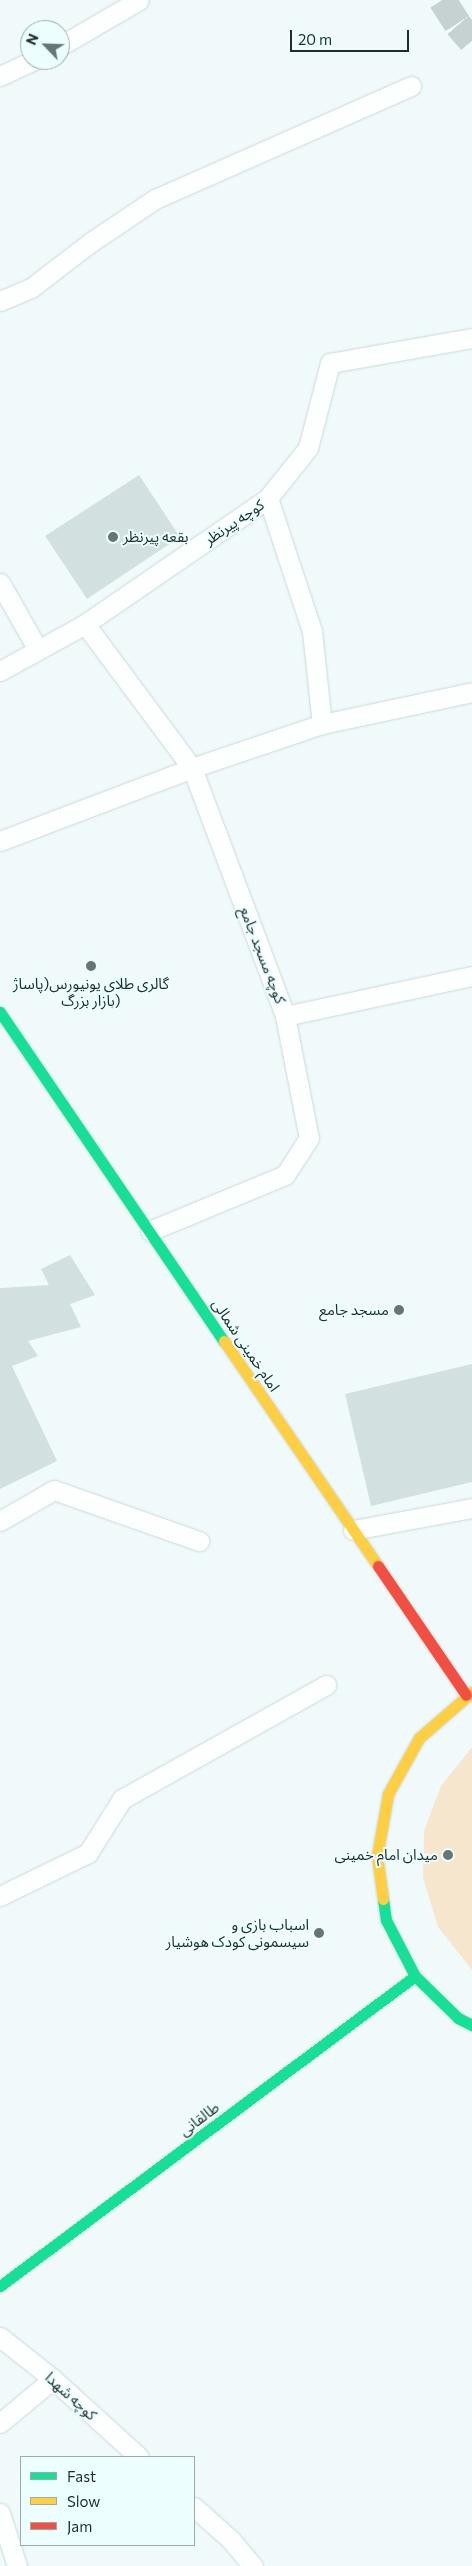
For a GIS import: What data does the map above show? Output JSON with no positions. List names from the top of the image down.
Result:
{
  "streets": {
    "main road": ["امام خمینی شمالی", "طالقانی"],
    "lane": ["کوچه پیرنظر", "کوچه مسجد جامع", "کوچه شهدا"]
  },
  "crossings": [
    ["کوچه پیرنظر", "کوچه مسجد جامع"],
    ["کوچه مسجد جامع", "امام خمینی شمالی"]
  ],
  "places": [
    "بقعه پیرنظر",
    "گالری طلای یونیورس(پاساژ بازار بزرگ)",
    "مسجد جامع",
    "میدان امام خمینی",
    "اسباب بازی و سیسمونی کودک هوشیار"
  ],
  "legend": ["Fast", "Slow", "Jam"],
  "scale_bar": "20 m",
  "north": "top left"
}
